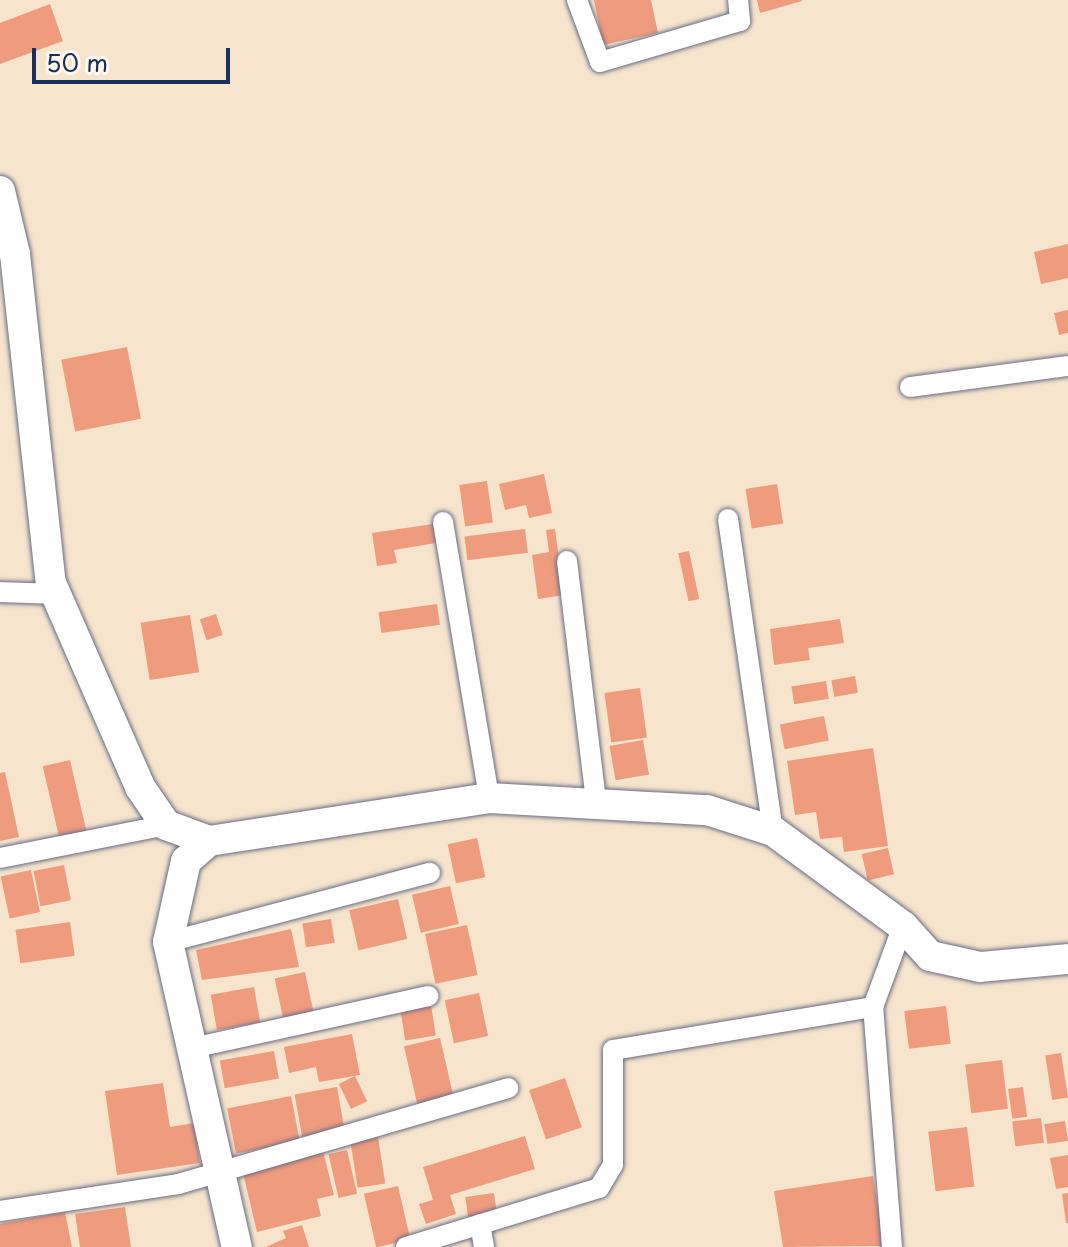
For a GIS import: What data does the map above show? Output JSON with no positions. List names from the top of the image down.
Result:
{
  "scale_bar": "50 m"
}
